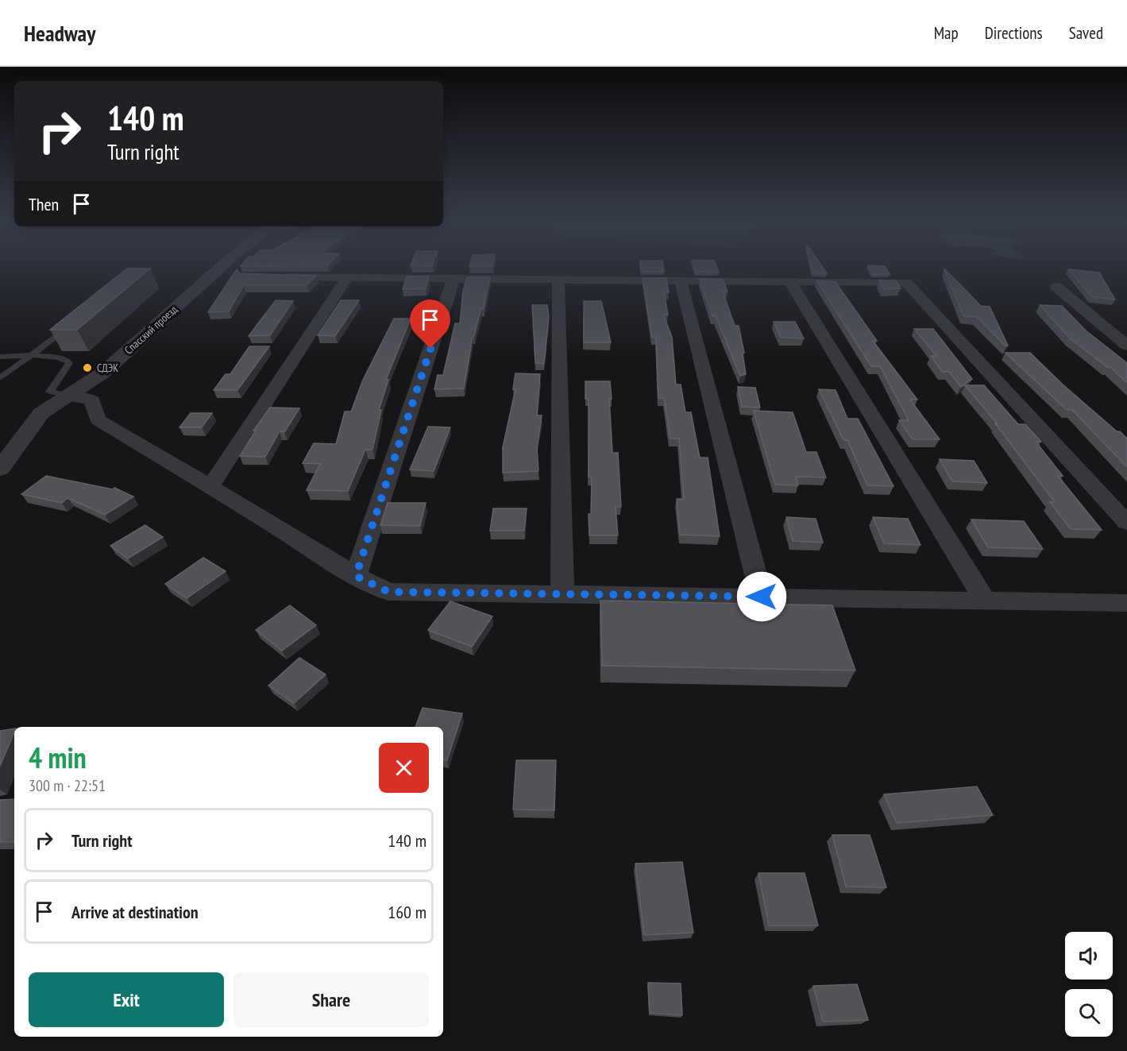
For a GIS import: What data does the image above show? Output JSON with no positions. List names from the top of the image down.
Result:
{
  "streets": {
    "street": ["Спасский проезд"]
  },
  "places": ["СДЭК"],
  "page": {
    "header": "Headway",
    "nav": ["Map", "Directions", "Saved"],
    "turn": ["140 m", "Turn right"],
    "then": "Then",
    "heading": ["4 min", "300 m · 22:51"],
    "list": [
      {
        "name": "Turn right",
        "value": "140 m"
      },
      {
        "name": "Arrive at destination",
        "value": "160 m"
      }
    ],
    "buttons": ["Exit", "Share"]
  }
}
